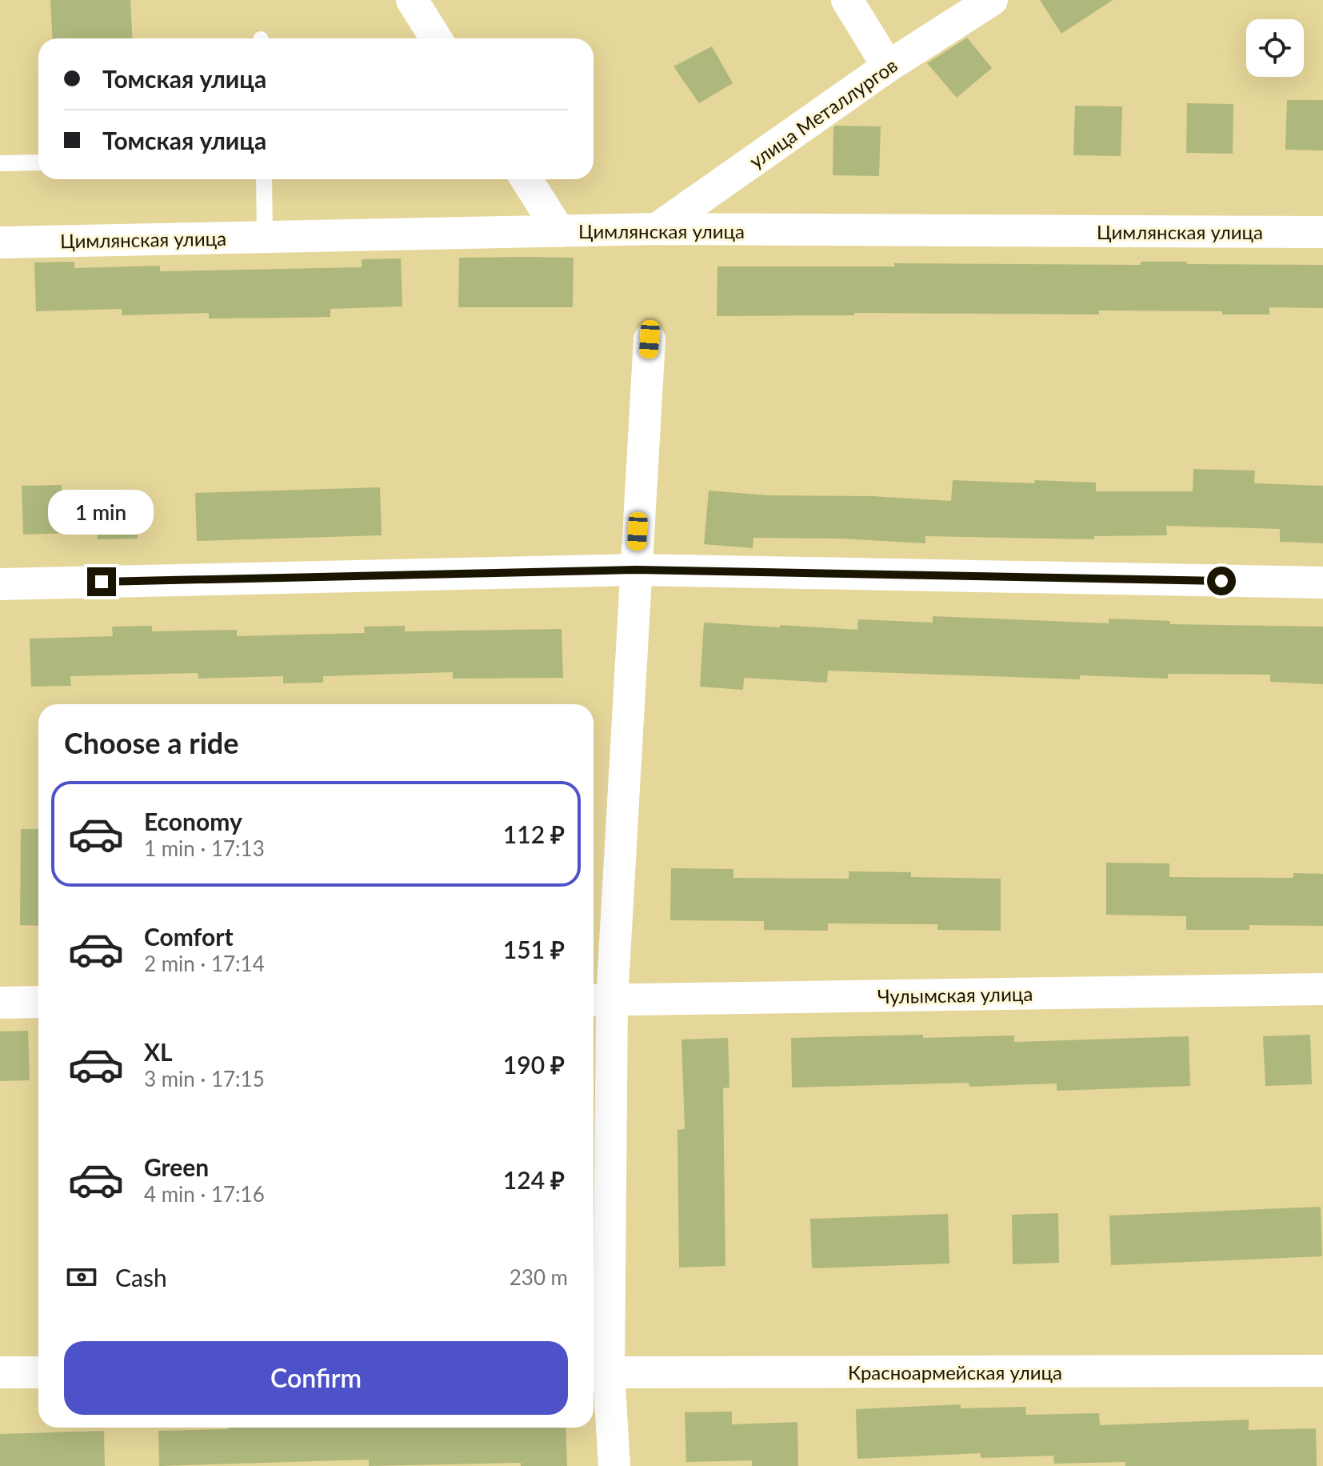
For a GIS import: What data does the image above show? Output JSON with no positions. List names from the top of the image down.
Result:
{
  "streets": {
    "street": [
      "улица Металлургов",
      "Цимлянская улица",
      "Чулымская улица",
      "Красноармейская улица"
    ]
  },
  "crossings": [
    ["улица Металлургов", "Цимлянская улица"]
  ],
  "page": {
    "banner": ["Томская улица", "Томская улица"],
    "bubble": "1 min",
    "heading": "Choose a ride",
    "list": [
      {
        "name": "Economy",
        "note": "1 min · 17:13",
        "value": "112 ₽"
      },
      {
        "name": "Comfort",
        "note": "2 min · 17:14",
        "value": "151 ₽"
      },
      {
        "name": "XL",
        "note": "3 min · 17:15",
        "value": "190 ₽"
      },
      {
        "name": "Green",
        "note": "4 min · 17:16",
        "value": "124 ₽"
      }
    ],
    "pay": ["Cash", "230 m"],
    "buttons": "Confirm"
  }
}
